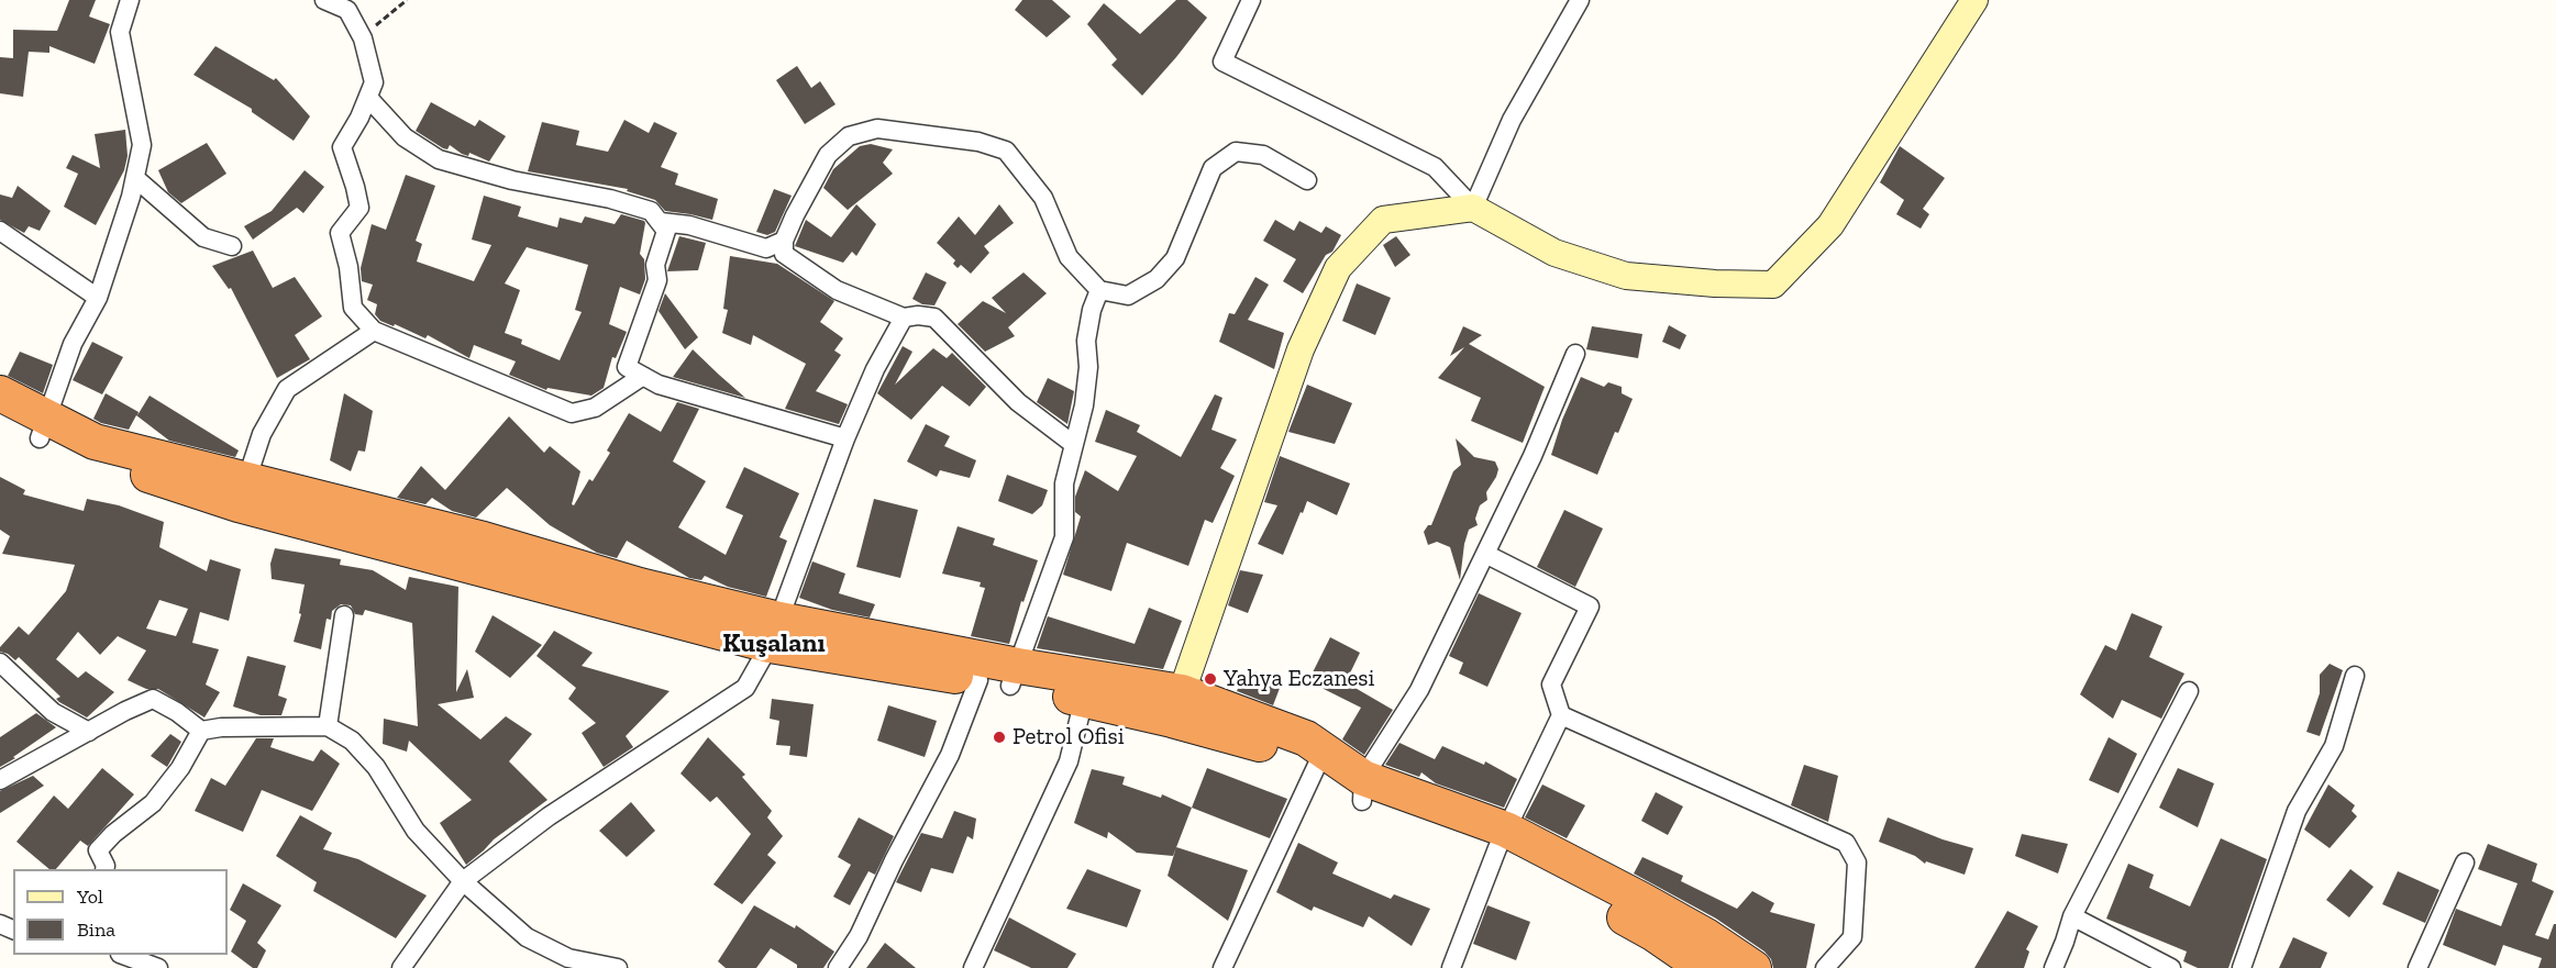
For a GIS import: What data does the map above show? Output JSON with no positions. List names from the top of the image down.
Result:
{
  "districts": ["Kuşalanı"],
  "places": ["Yahya Eczanesi", "Petrol Ofisi"],
  "legend": ["Yol", "Bina"]
}
